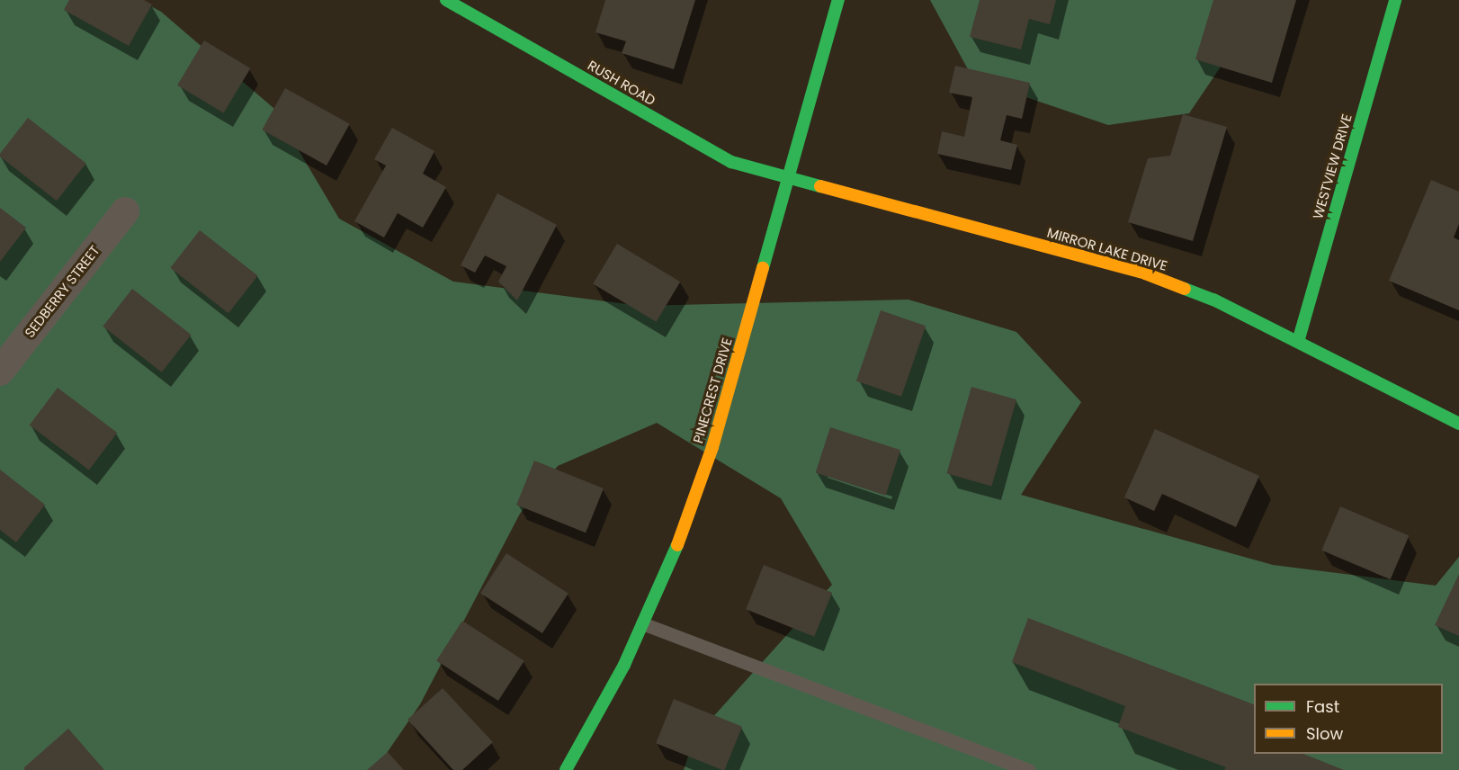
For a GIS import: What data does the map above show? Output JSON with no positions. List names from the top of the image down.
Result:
{
  "streets": {
    "street": [
      "RUSH ROAD",
      "WESTVIEW DRIVE",
      "MIRROR LAKE DRIVE",
      "SEDBERRY STREET",
      "PINECREST DRIVE"
    ]
  },
  "crossings": [
    ["RUSH ROAD", "MIRROR LAKE DRIVE"],
    ["RUSH ROAD", "PINECREST DRIVE"],
    ["WESTVIEW DRIVE", "MIRROR LAKE DRIVE"],
    ["MIRROR LAKE DRIVE", "PINECREST DRIVE"]
  ],
  "legend": ["Fast", "Slow"]
}
